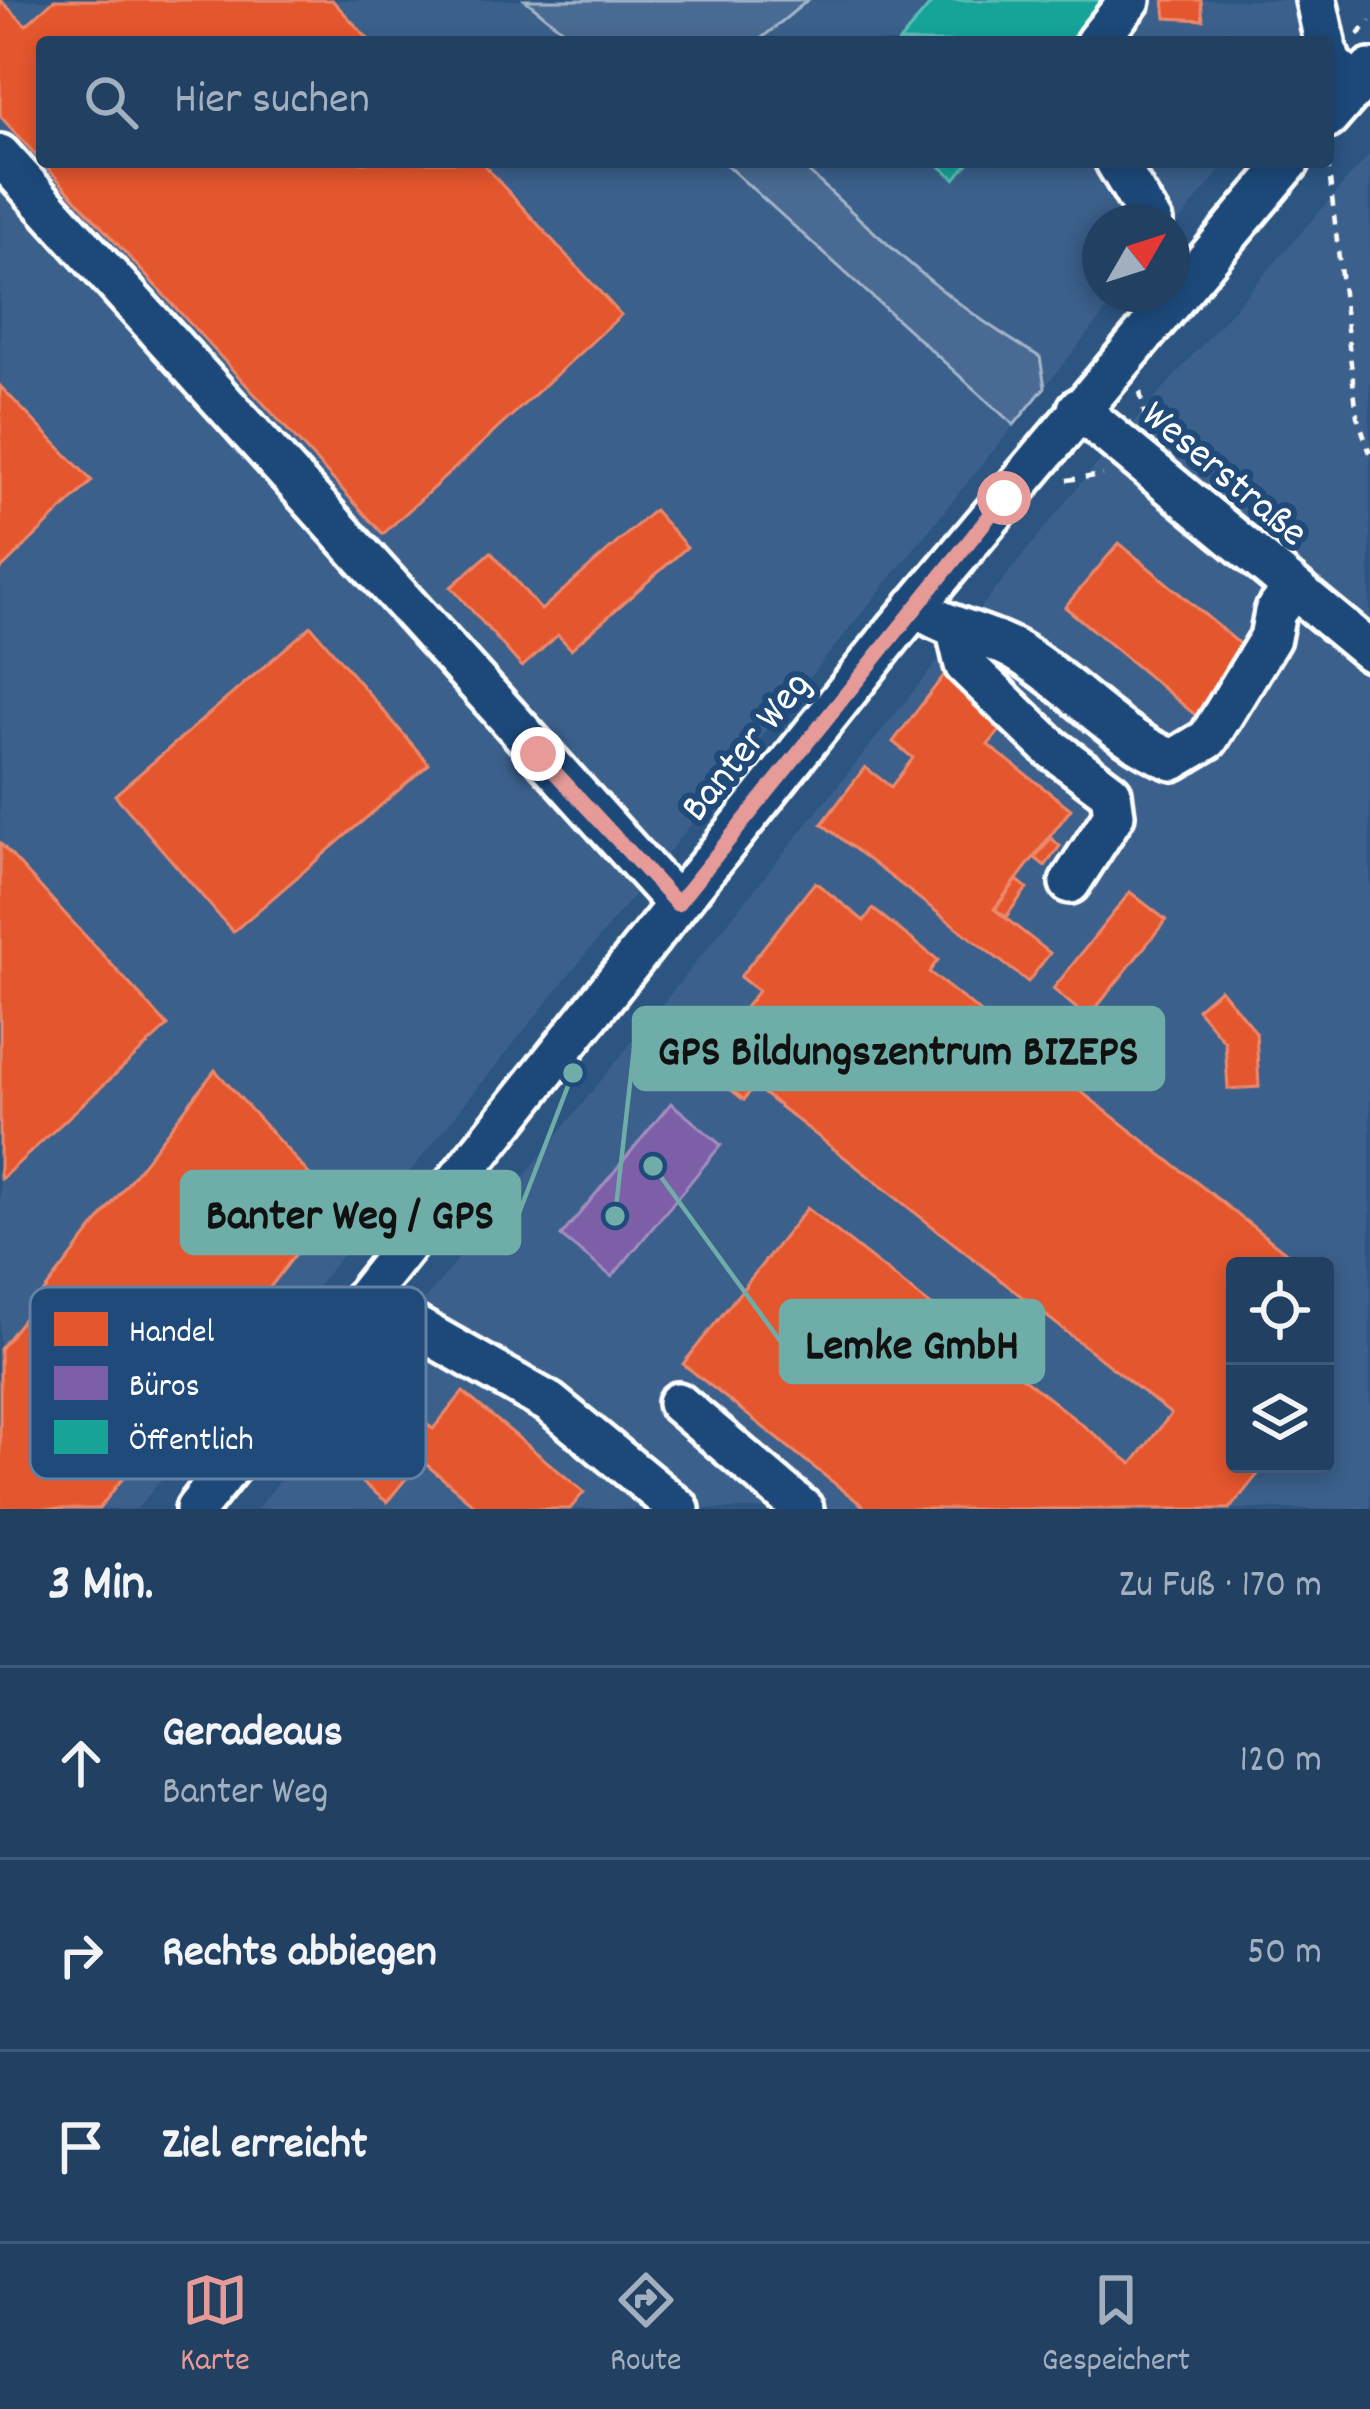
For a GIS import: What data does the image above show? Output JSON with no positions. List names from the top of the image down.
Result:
{
  "streets": {
    "street": ["Weserstraße", "Banter Weg"]
  },
  "crossings": [
    ["Weserstraße", "Banter Weg"]
  ],
  "places": ["Banter Weg / GPS", "Lemke GmbH", "GPS Bildungszentrum BIZEPS"],
  "legend": ["Handel", "Büros", "Öffentlich"],
  "north": "top right",
  "page": {
    "search": "Hier suchen",
    "heading": ["3 Min.", "Zu Fuß · 170 m"],
    "list": [
      ["Geradeaus", "Banter Weg", "120 m"],
      ["Rechts abbiegen", "50 m"],
      "Ziel erreicht"
    ],
    "nav": ["Karte", "Route", "Gespeichert"]
  }
}
